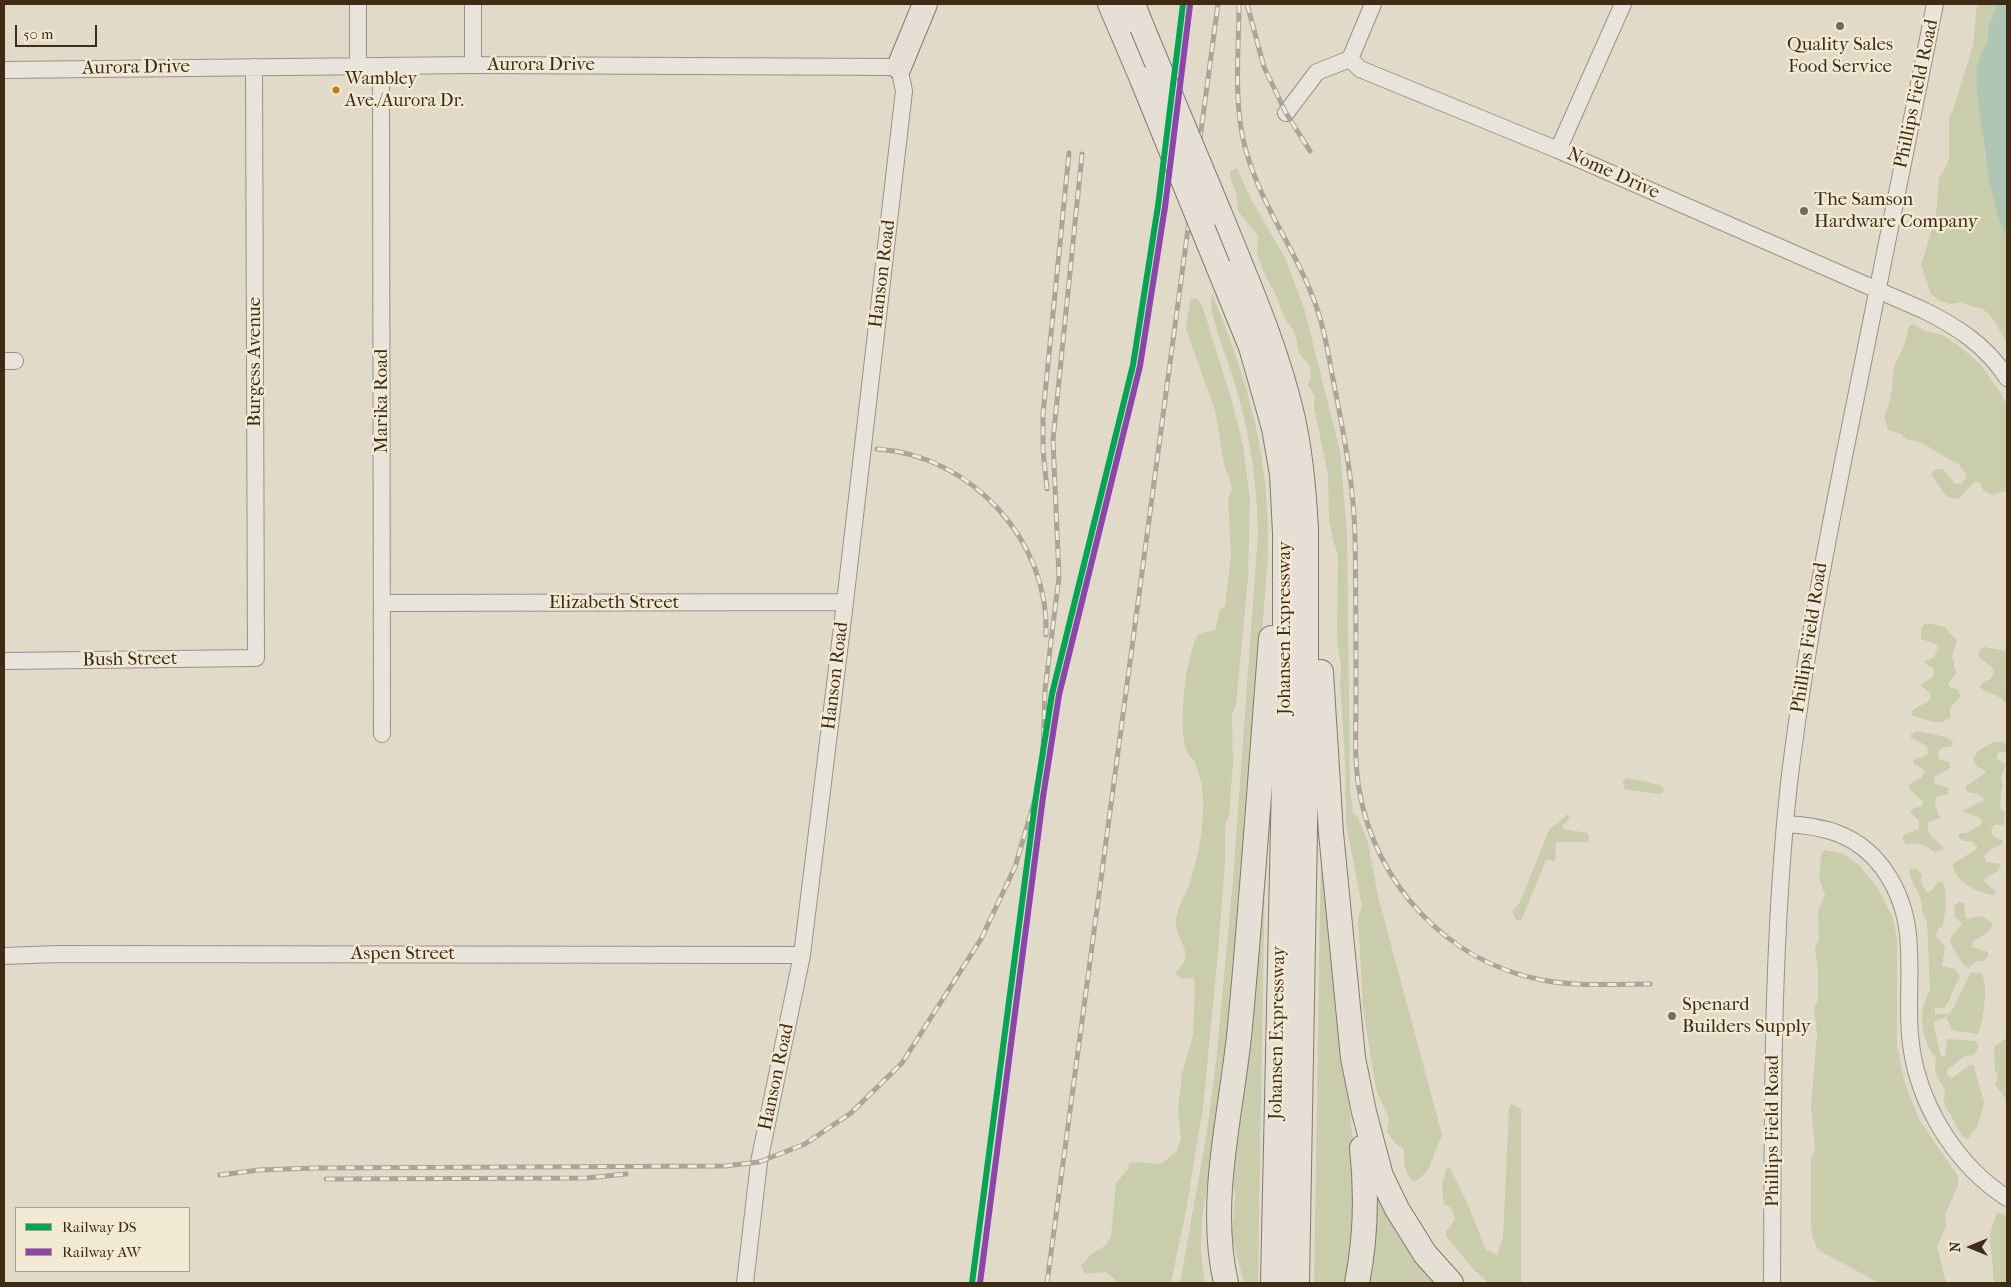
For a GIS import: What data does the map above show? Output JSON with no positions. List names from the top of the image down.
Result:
{
  "streets": {
    "highway": ["Johansen Expressway"],
    "street": [
      "Aurora Drive",
      "Phillips Field Road",
      "Nome Drive",
      "Hanson Road",
      "Burgess Avenue",
      "Marika Road",
      "Elizabeth Street",
      "Bush Street",
      "Aspen Street"
    ]
  },
  "crossings": [
    ["Aurora Drive", "Hanson Road"],
    ["Aurora Drive", "Burgess Avenue"],
    ["Aurora Drive", "Marika Road"],
    ["Phillips Field Road", "Nome Drive"],
    ["Hanson Road", "Elizabeth Street"],
    ["Hanson Road", "Aspen Street"],
    ["Burgess Avenue", "Bush Street"],
    ["Marika Road", "Elizabeth Street"]
  ],
  "places": [
    "Quality Sales Food Service",
    "Wambley Ave./Aurora Dr.",
    "The Samson Hardware Company",
    "Spenard Builders Supply"
  ],
  "lines": ["rail line DS", "rail line AW"],
  "legend": ["Railway DS", "Railway AW"],
  "scale_bar": "50 m",
  "north": "left"
}
